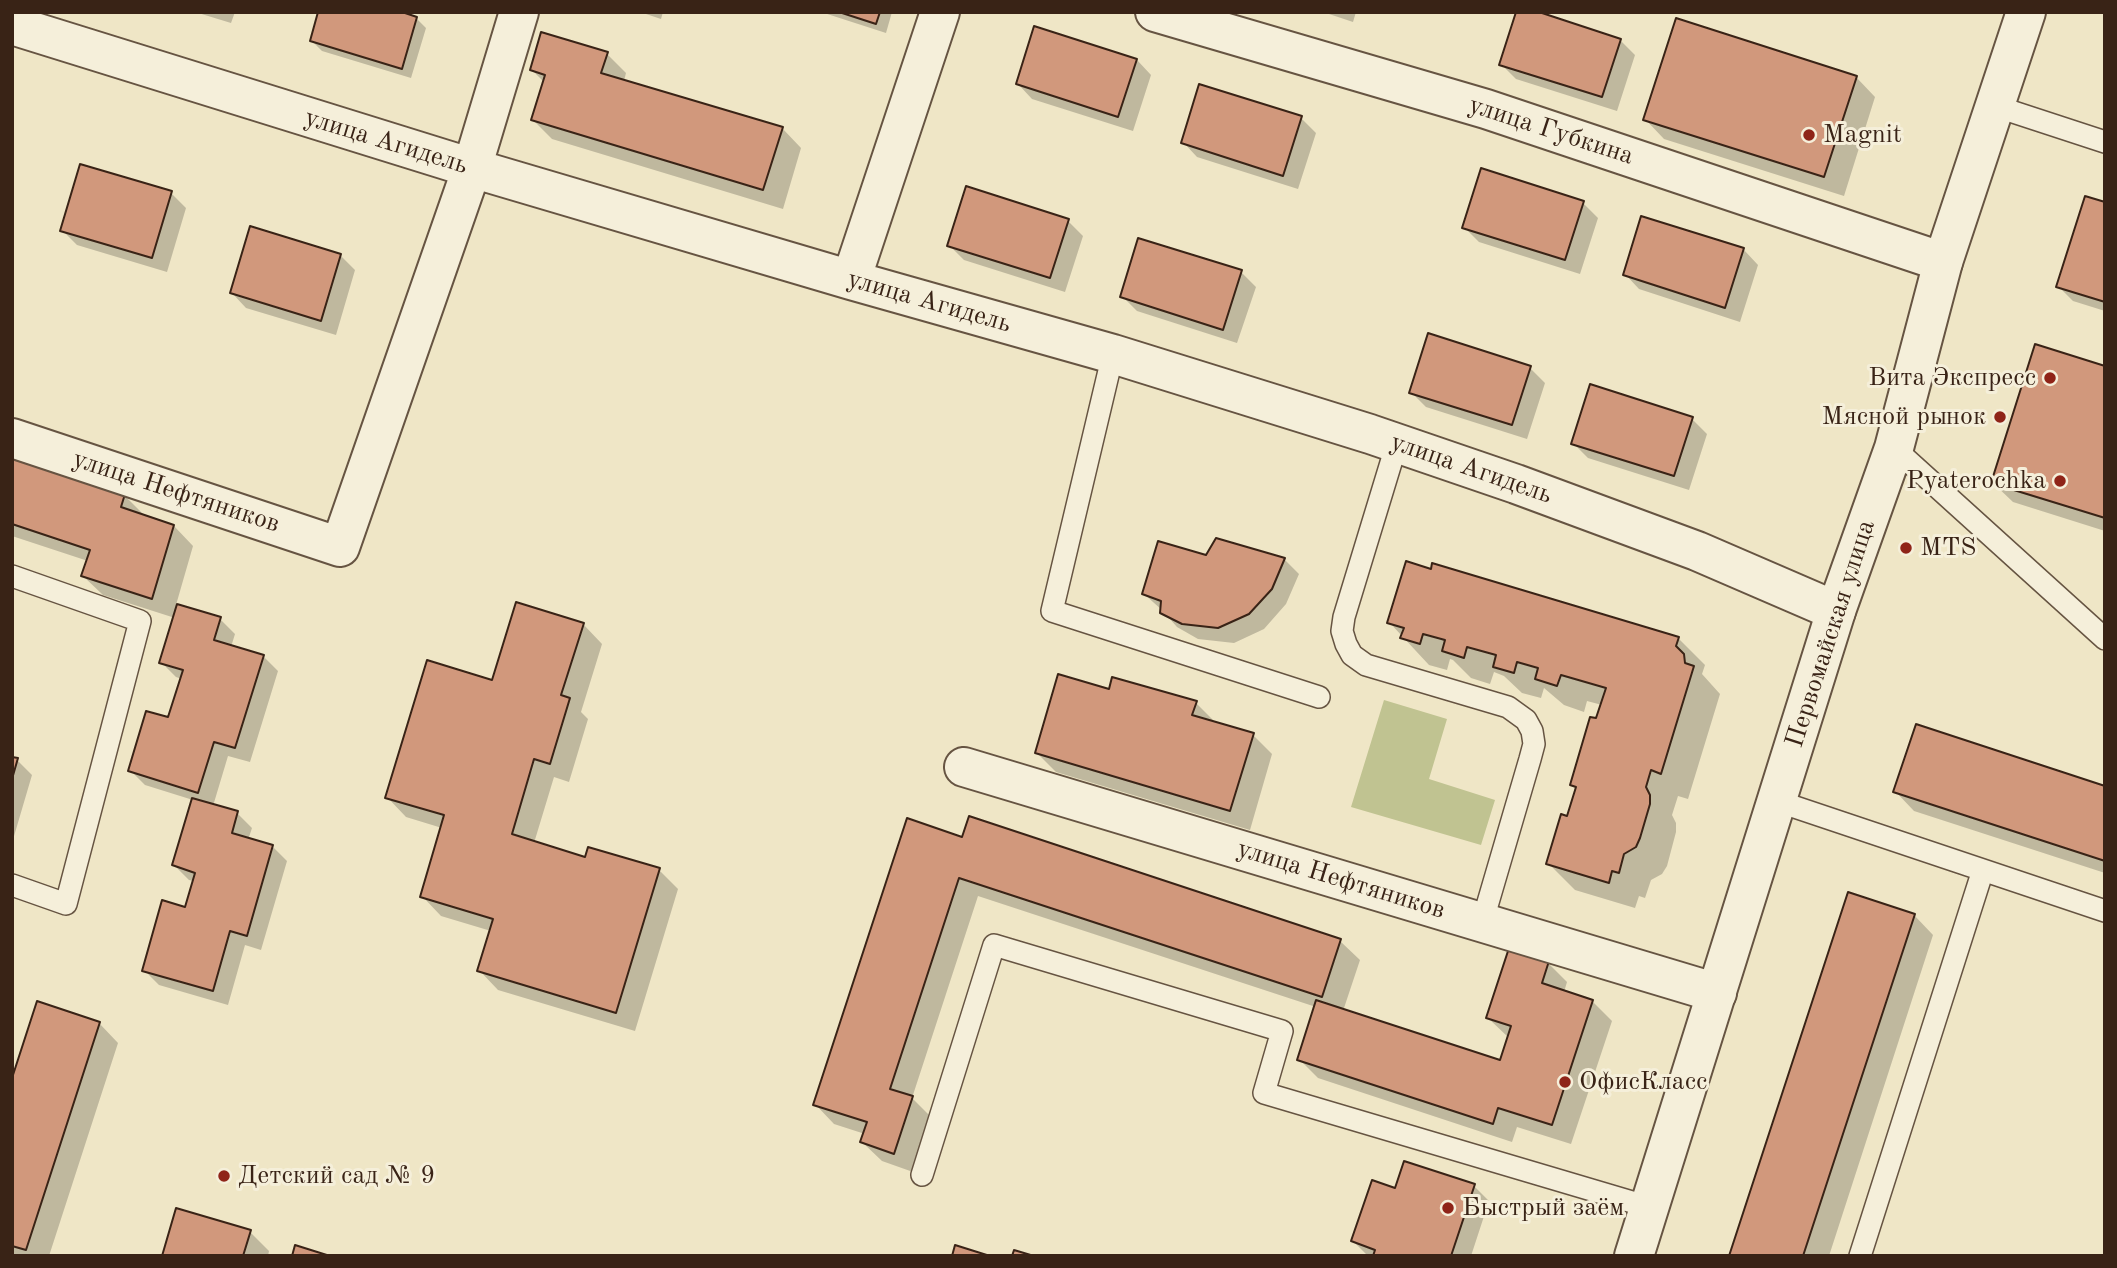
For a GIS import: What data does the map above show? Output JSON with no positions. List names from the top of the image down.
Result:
{
  "streets": {
    "street": [
      "улица Губкина",
      "улица Агидель",
      "улица Нефтяников",
      "Первомайская улица"
    ]
  },
  "crossings": [
    ["улица Губкина", "Первомайская улица"],
    ["улица Агидель", "улица Нефтяников"],
    ["улица Агидель", "Первомайская улица"],
    ["улица Нефтяников", "Первомайская улица"]
  ],
  "places": [
    "Magnit",
    "Вита Экспресс",
    "Мясной рынок",
    "Pyaterochka",
    "MTS",
    "ОфисКласс",
    "Детский сад № 9",
    "Быстрый заём"
  ]
}
